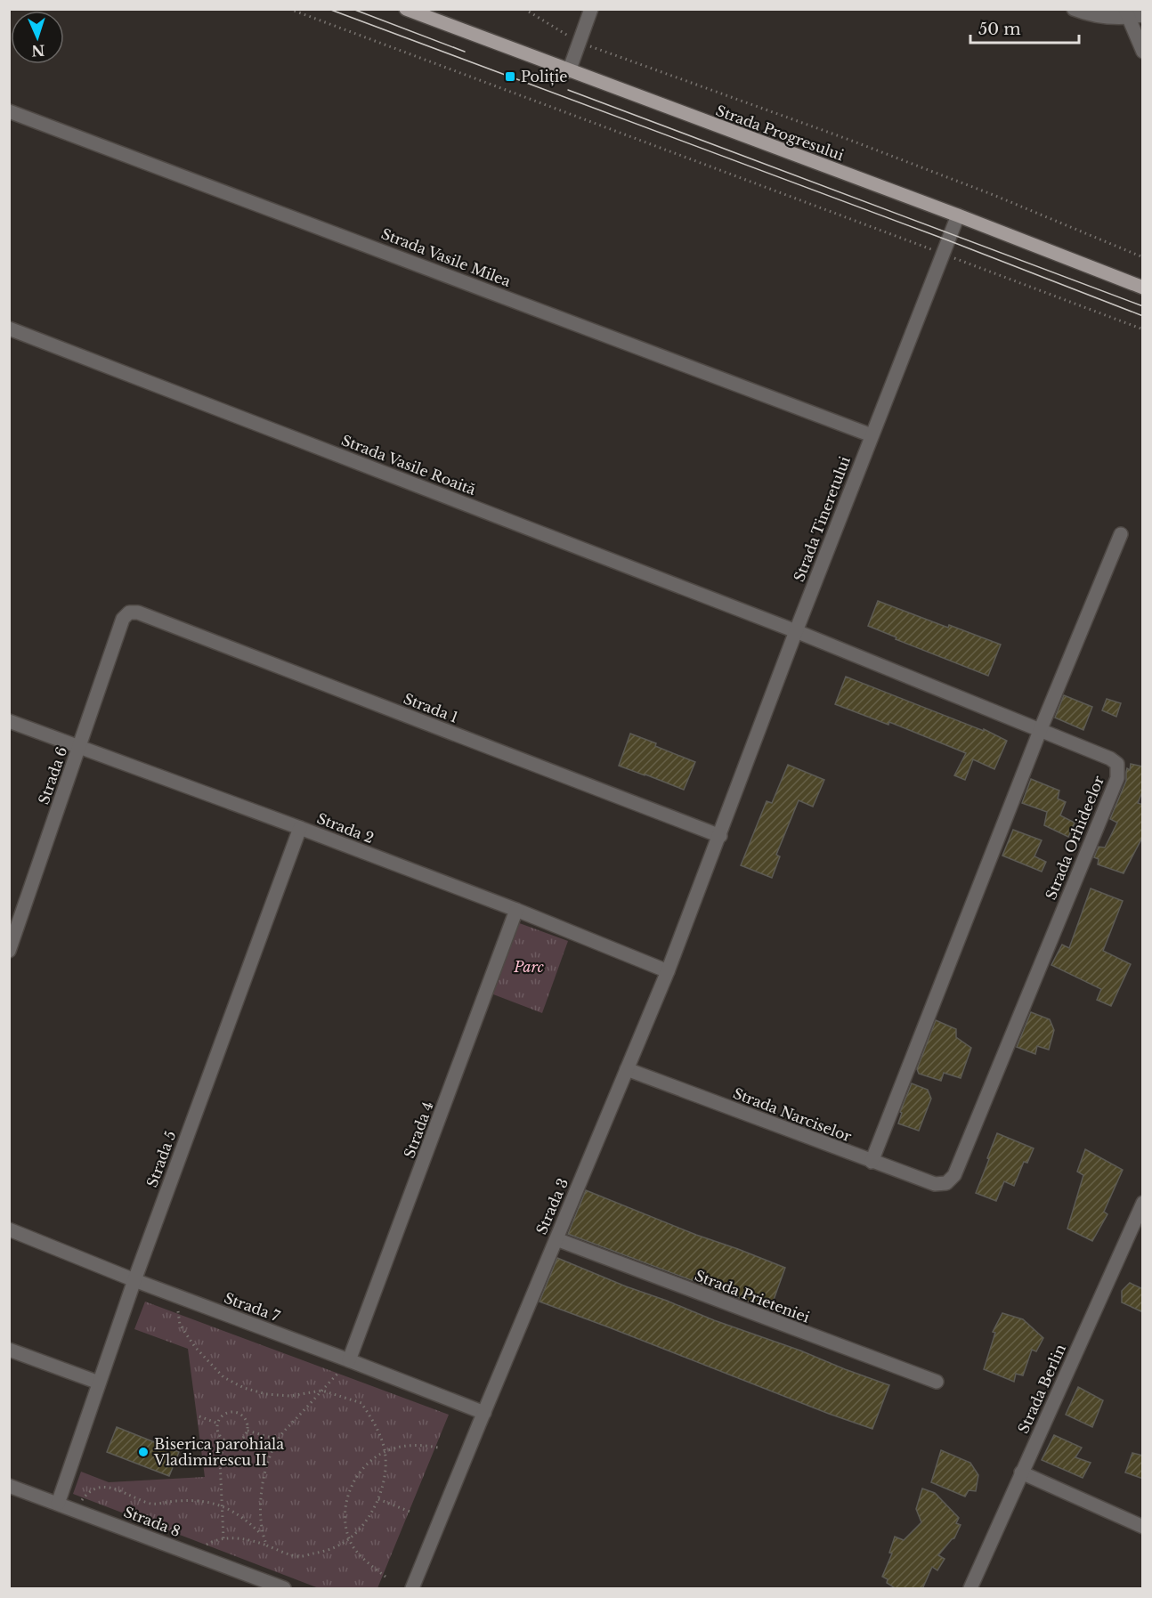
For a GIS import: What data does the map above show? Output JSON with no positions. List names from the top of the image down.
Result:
{
  "streets": {
    "main road": ["Strada Progresului"],
    "street": [
      "Strada Vasile Milea",
      "Strada Vasile Roaită",
      "Strada Tineretului",
      "Strada 1",
      "Strada 6",
      "Strada 2",
      "Strada Orhideelor",
      "Strada Narciselor",
      "Strada 4",
      "Strada 5",
      "Strada 3",
      "Strada Prieteniei",
      "Strada 7",
      "Strada Berlin",
      "Strada 8"
    ]
  },
  "crossings": [
    ["Strada Progresului", "Strada Tineretului"],
    ["Strada Vasile Milea", "Strada Tineretului"],
    ["Strada Vasile Roaită", "Strada Tineretului"],
    ["Strada Vasile Roaită", "Strada Orhideelor"],
    ["Strada Tineretului", "Strada 1"],
    ["Strada Tineretului", "Strada Orhideelor"],
    ["Strada Tineretului", "Strada 3"],
    ["Strada 1", "Strada 6"],
    ["Strada 1", "Strada 3"],
    ["Strada 6", "Strada 2"],
    ["Strada 2", "Strada 4"],
    ["Strada 2", "Strada 5"],
    ["Strada 2", "Strada 3"],
    ["Strada Orhideelor", "Strada Narciselor"],
    ["Strada Narciselor", "Strada 3"],
    ["Strada 4", "Strada 7"],
    ["Strada 5", "Strada 7"],
    ["Strada 5", "Strada 8"],
    ["Strada 3", "Strada Prieteniei"],
    ["Strada 3", "Strada 7"]
  ],
  "parks": ["Parc"],
  "places": {
    "transit": ["Poliție"],
    "other": ["Biserica parohiala Vladimirescu II"]
  },
  "scale_bar": "50 m",
  "north": "bottom"
}
